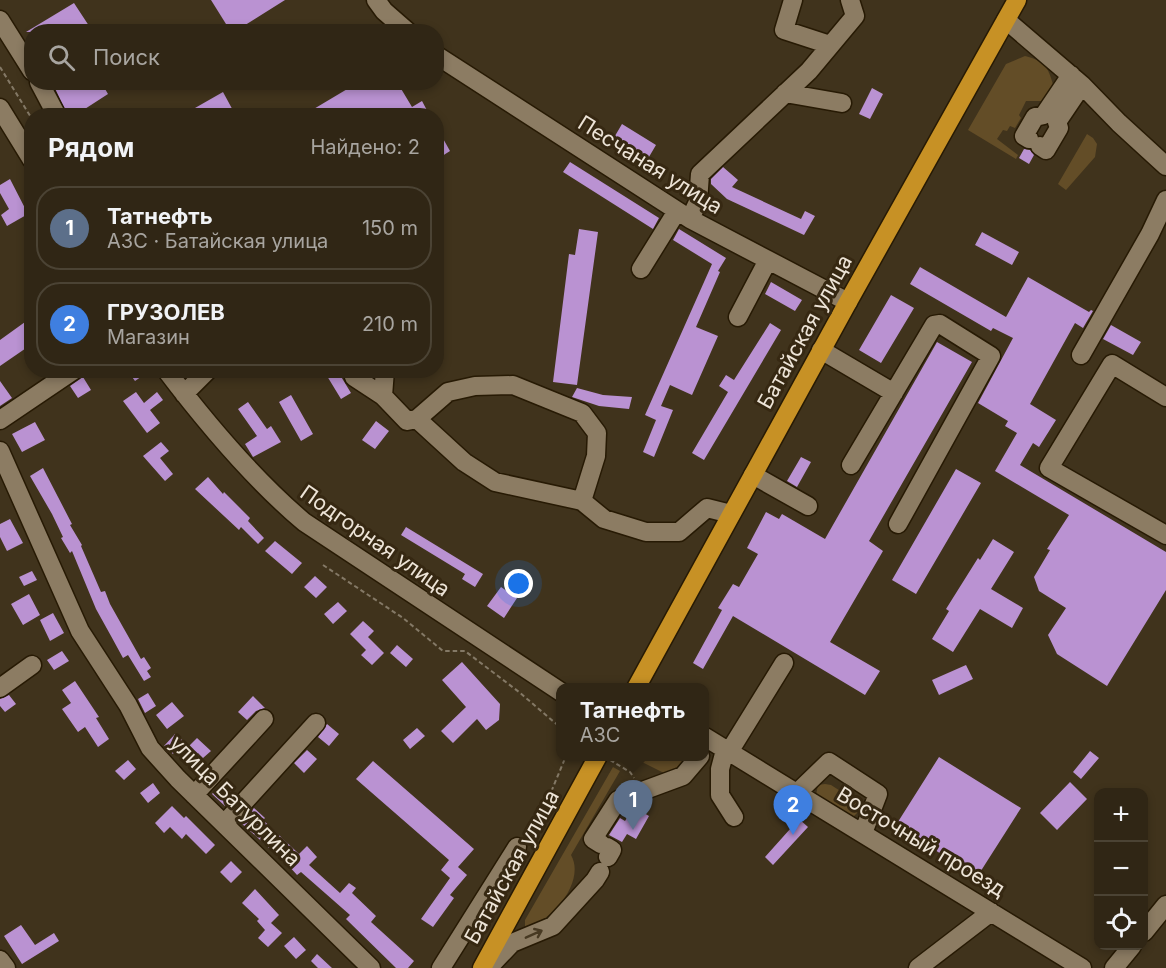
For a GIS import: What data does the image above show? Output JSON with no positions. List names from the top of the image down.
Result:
{
  "streets": {
    "highway": ["Батайская улица"],
    "street": [
      "Песчаная улица",
      "Подгорная улица",
      "улица Батурлина",
      "Восточный проезд"
    ]
  },
  "crossings": [
    ["Песчаная улица", "Батайская улица"]
  ],
  "page": {
    "search": "Поиск",
    "heading": ["Рядом", "Найдено: 2"],
    "list": [
      {
        "mark": "1",
        "name": "Татнефть",
        "note": "АЗС · Батайская улица",
        "value": "150 m"
      },
      {
        "mark": "2",
        "name": "ГРУЗОЛЕВ",
        "note": "Магазин",
        "value": "210 m"
      }
    ],
    "popup": ["Татнефть", "АЗС"],
    "pins": ["1", "2"],
    "map_buttons": ["+", "−"]
  }
}
